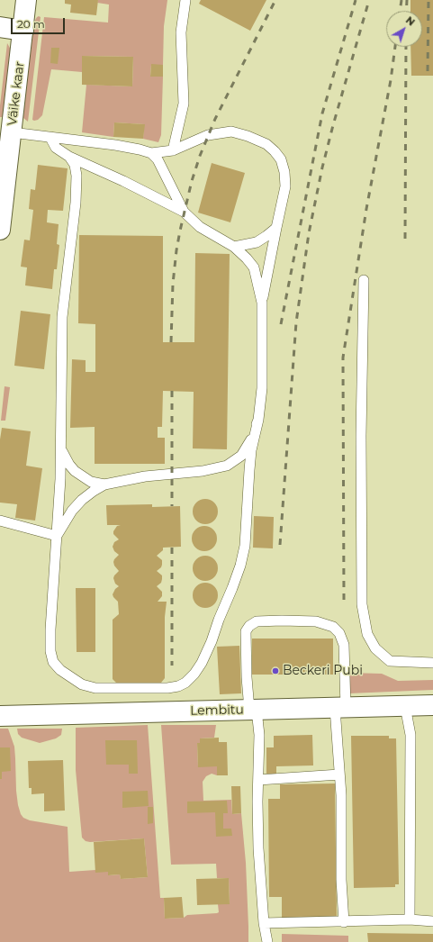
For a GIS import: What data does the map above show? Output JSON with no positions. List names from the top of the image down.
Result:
{
  "streets": {
    "street": ["Väike kaar", "Lembitu"]
  },
  "places": ["Beckeri Pubi"],
  "scale_bar": "20 m",
  "north": "top right"
}
